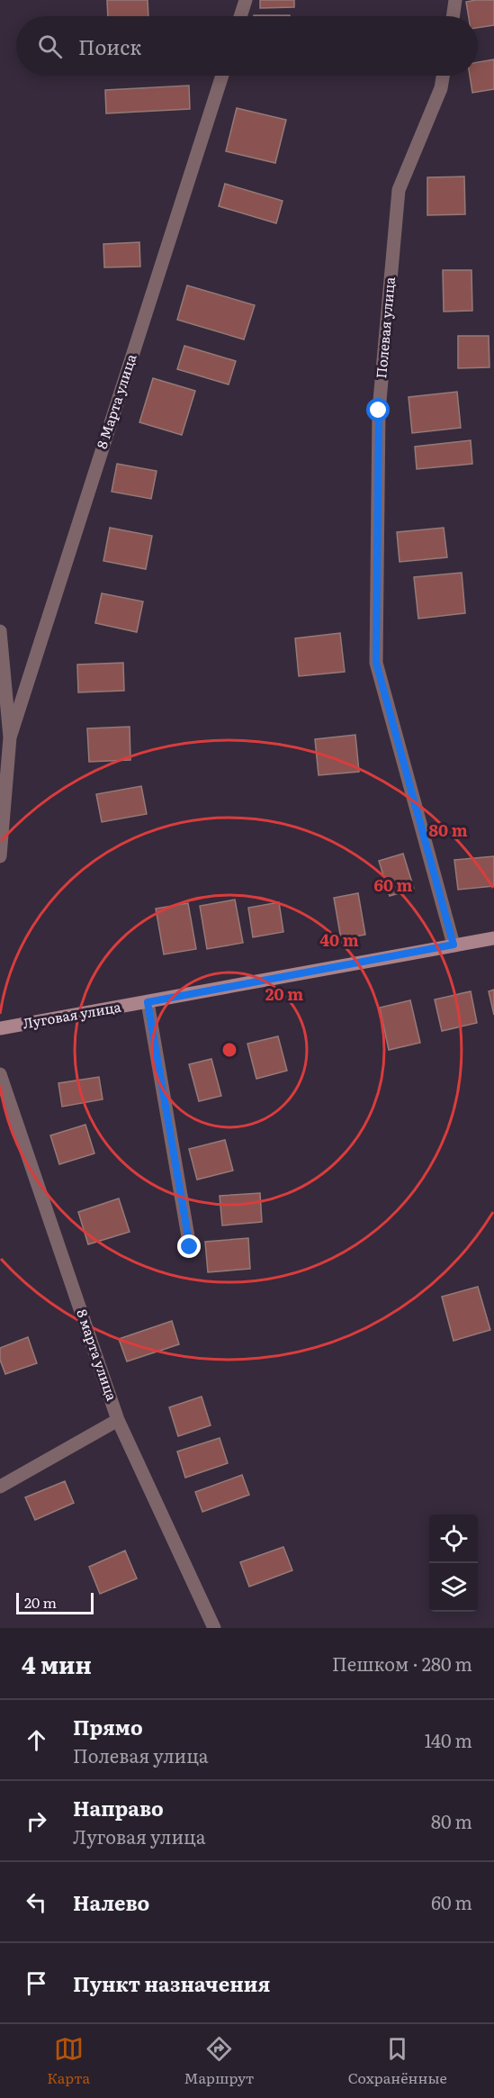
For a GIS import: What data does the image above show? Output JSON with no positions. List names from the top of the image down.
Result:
{
  "streets": {
    "street": [
      "Полевая улица",
      "8 Марта улица",
      "Луговая улица",
      "8 марта улица"
    ]
  },
  "crossings": [
    ["Полевая улица", "Луговая улица"]
  ],
  "scale_bar": "20 m",
  "page": {
    "search": "Поиск",
    "scale": "20 m",
    "heading": ["4 мин", "Пешком · 280 m"],
    "list": [
      ["Прямо", "Полевая улица", "140 m"],
      ["Направо", "Луговая улица", "80 m"],
      ["Налево", "60 m"],
      "Пункт назначения"
    ],
    "nav": ["Карта", "Маршрут", "Сохранённые"]
  },
  "rings": [
    "80 m",
    "60 m",
    "40 m",
    "20 m"
  ]
}
